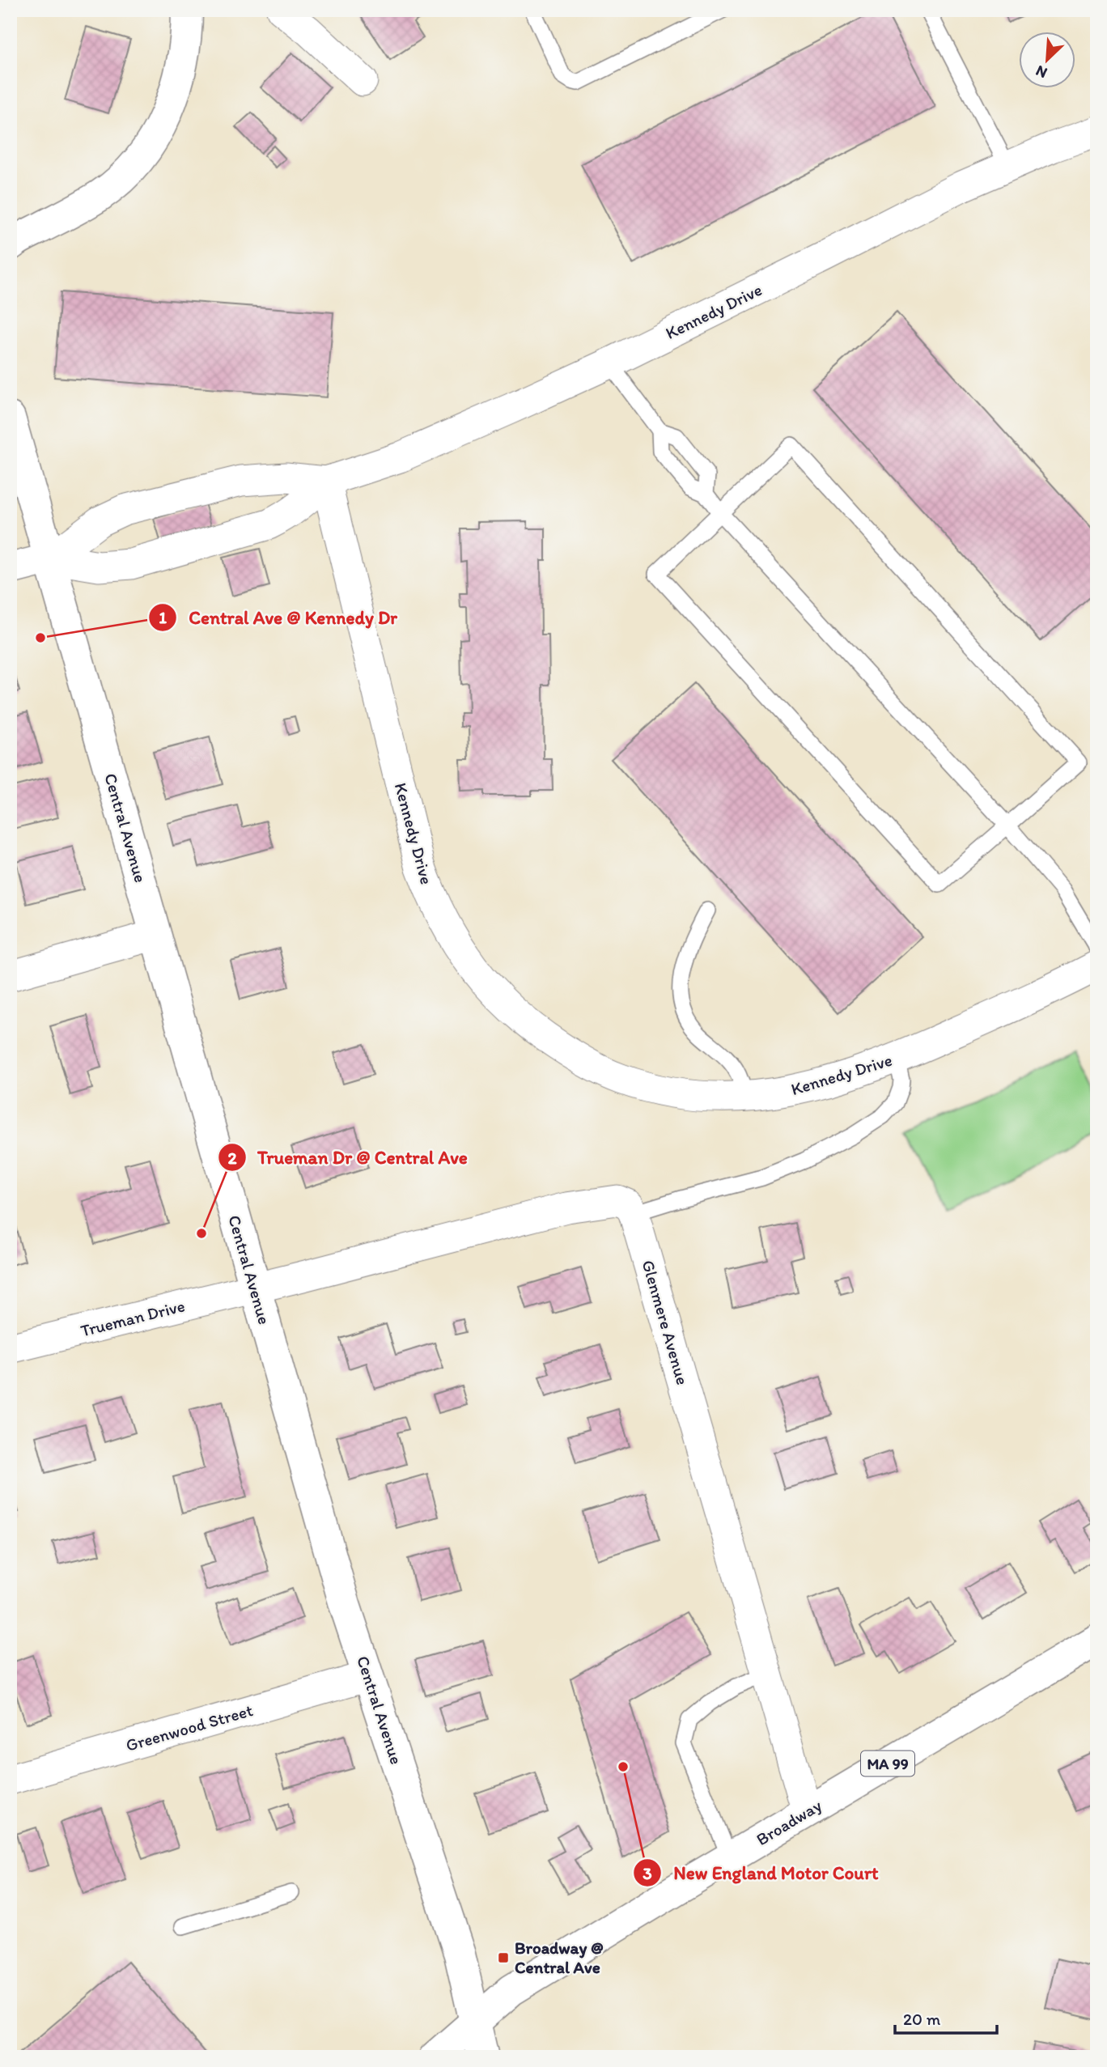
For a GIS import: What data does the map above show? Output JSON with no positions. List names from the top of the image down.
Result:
{
  "streets": {
    "street": [
      "Kennedy Drive",
      "Central Avenue",
      "Trueman Drive",
      "Glenmere Avenue",
      "Greenwood Street",
      "MA 99",
      "Broadway"
    ]
  },
  "crossings": [
    ["Kennedy Drive", "Central Avenue"],
    ["Central Avenue", "Trueman Drive"],
    ["Central Avenue", "Greenwood Street"],
    ["Central Avenue", "Broadway"],
    ["Glenmere Avenue", "Broadway"]
  ],
  "places": {
    "other": ["Central Ave @ Kennedy Dr", "Trueman Dr @ Central Ave", "New England Motor Court"],
    "transit": ["Broadway @ Central Ave"]
  },
  "scale_bar": "20 m",
  "north": "bottom left"
}
